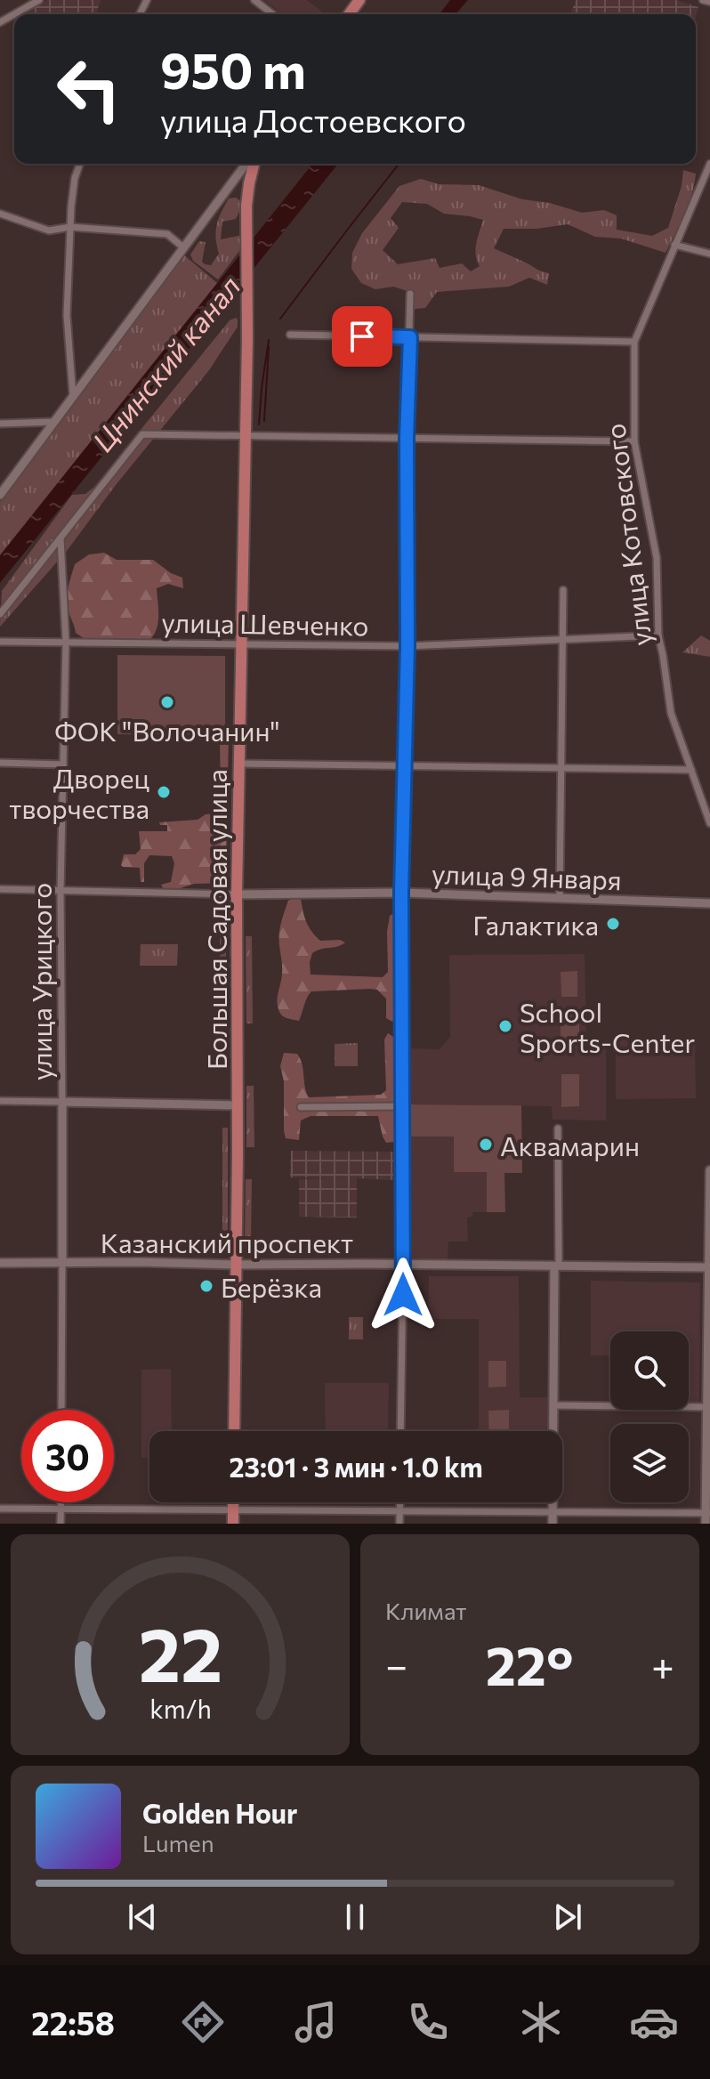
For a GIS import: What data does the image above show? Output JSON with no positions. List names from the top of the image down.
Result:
{
  "streets": {
    "highway": ["Большая Садовая улица"],
    "street": [
      "улица Котовского",
      "улица Шевченко",
      "улица 9 Января",
      "улица Урицкого",
      "Казанский проспект"
    ]
  },
  "crossings": [
    ["улица Котовского", "улица Шевченко"],
    ["улица Шевченко", "Большая Садовая улица"],
    ["улица Шевченко", "улица Урицкого"],
    ["улица 9 Января", "Большая Садовая улица"],
    ["улица 9 Января", "улица Урицкого"],
    ["Большая Садовая улица", "Казанский проспект"],
    ["улица Урицкого", "Казанский проспект"]
  ],
  "water": ["Цнинский канал"],
  "places": [
    "ФОК \"Волочанин\"",
    "Дворец творчества",
    "Галактика",
    "School Sports-Center",
    "Аквамарин",
    "Берёзка"
  ],
  "page": {
    "turn": ["950 m", "улица Достоевского"],
    "limit": "30",
    "trip": "23:01 · 3 мин · 1.0 km",
    "tile": "Климат",
    "heat": ["−", "22°", "+"],
    "song": ["Golden Hour", "Lumen"],
    "tabs": "22:58",
    "gauge": ["22", "km/h"]
  }
}
